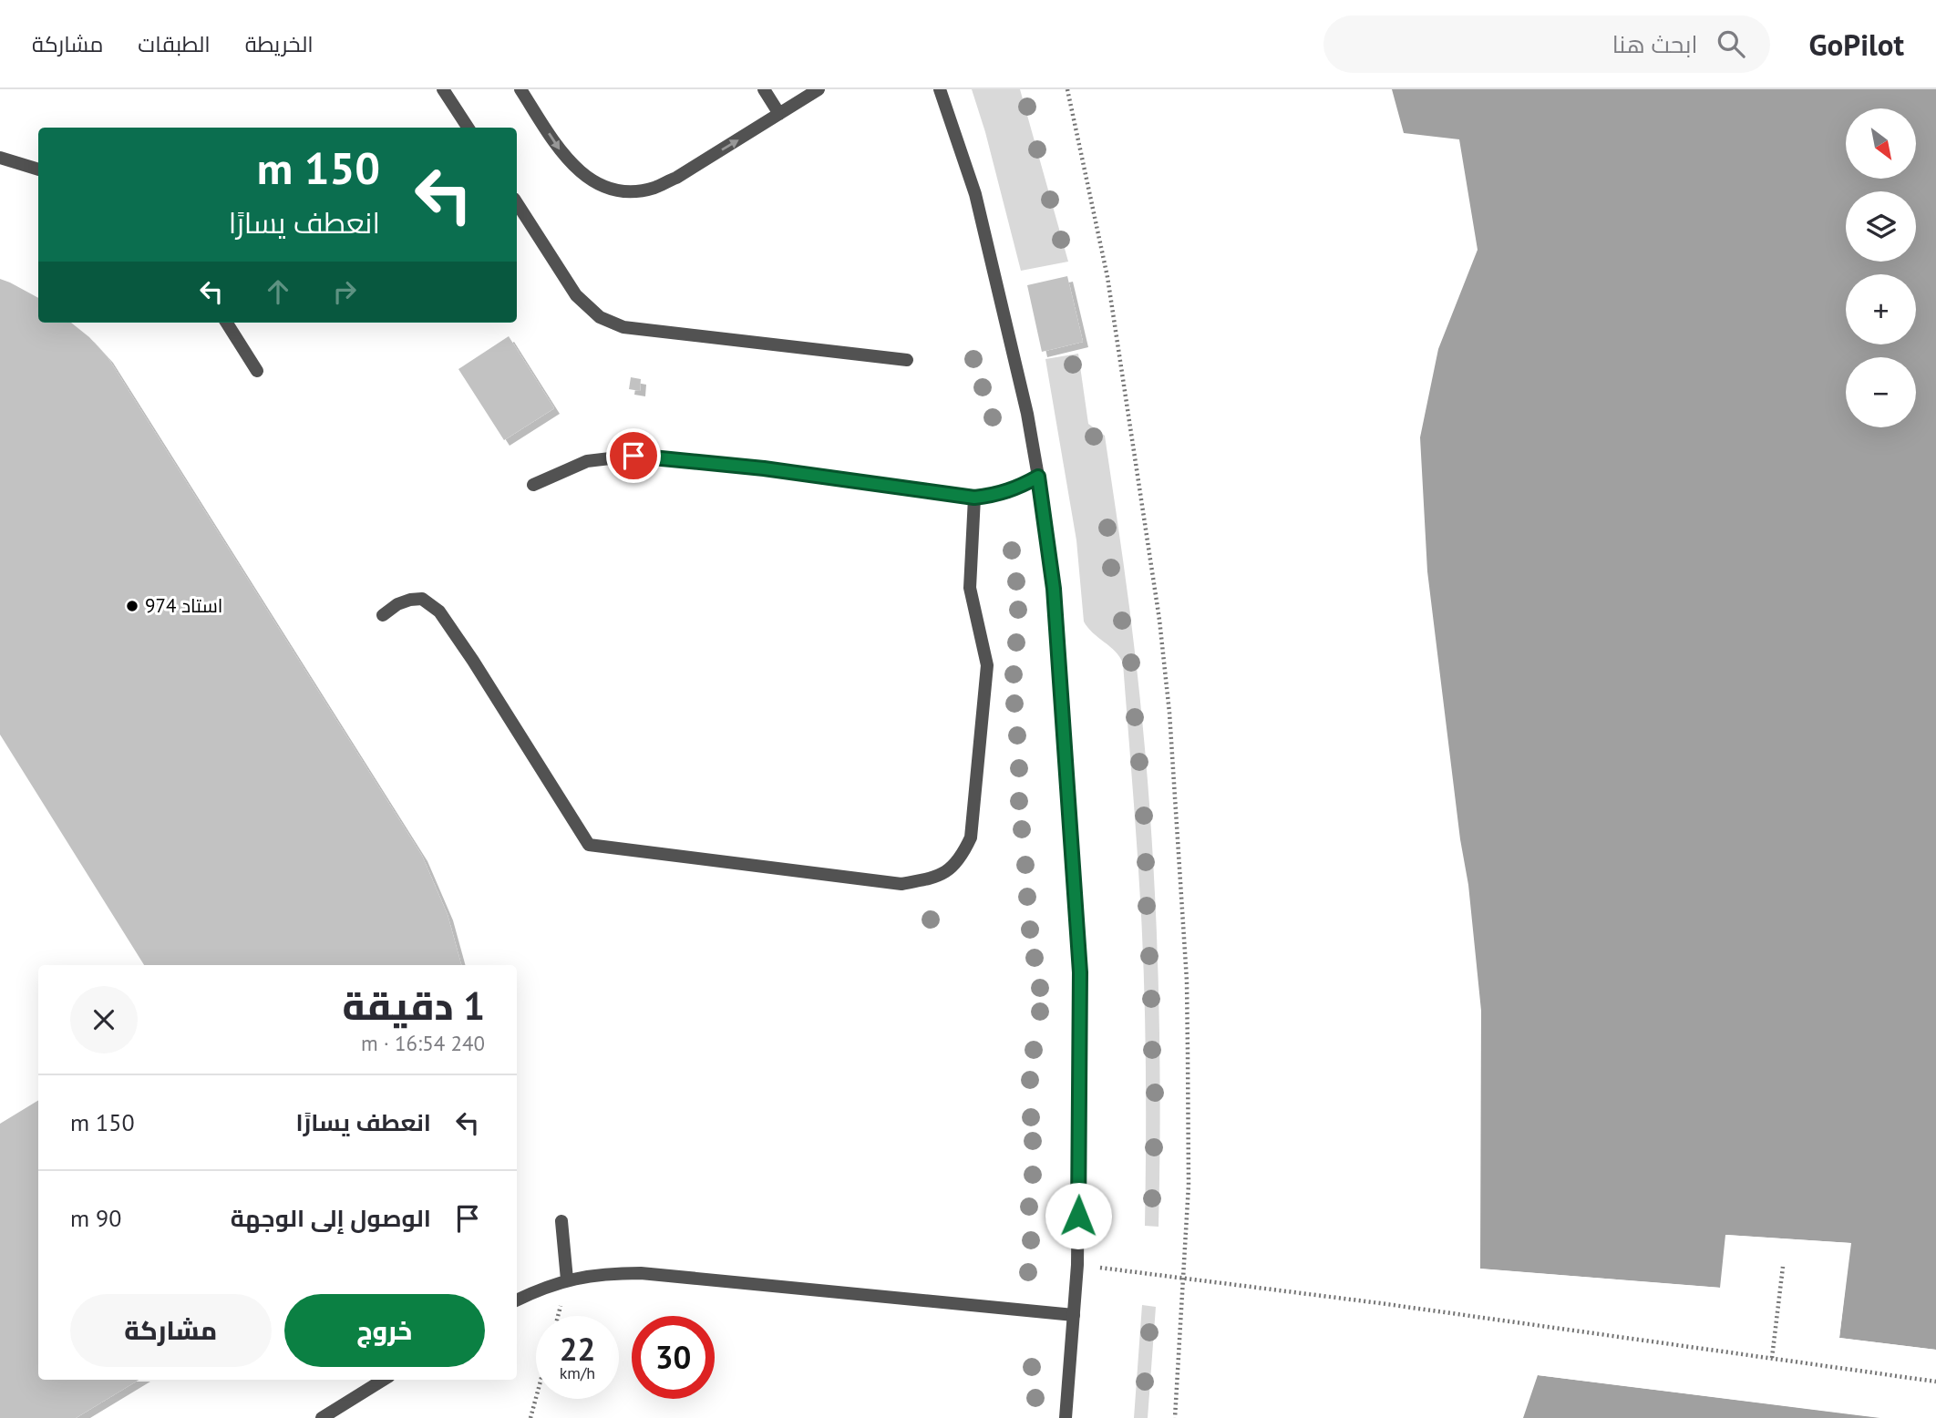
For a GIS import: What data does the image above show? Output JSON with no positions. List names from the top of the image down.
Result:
{
  "places": ["استاد 974"],
  "north": "bottom right",
  "page": {
    "header": "GoPilot",
    "search": "ابحث هنا",
    "nav": ["الخريطة", "الطبقات", "مشاركة"],
    "map_buttons": ["+", "−"],
    "turn": ["150 m", "انعطف يسارًا"],
    "heading": ["1 دقيقة", "240 m · 16:54"],
    "list": [
      {
        "name": "انعطف يسارًا",
        "value": "150 m"
      },
      {
        "name": "الوصول إلى الوجهة",
        "value": "90 m"
      }
    ],
    "buttons": ["خروج", "مشاركة"],
    "speed": "22 km/h",
    "limit": "30"
  }
}
